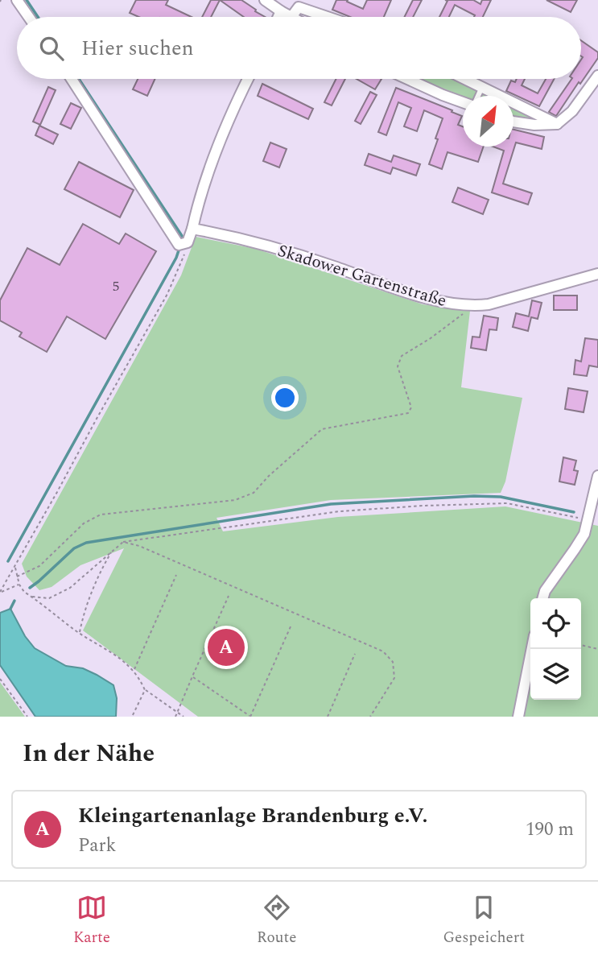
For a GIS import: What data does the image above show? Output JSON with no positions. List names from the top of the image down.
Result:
{
  "streets": {
    "street": ["Skadower Gartenstraße"]
  },
  "house_numbers": ["5"],
  "north": "top right",
  "page": {
    "search": "Hier suchen",
    "pins": "A",
    "heading": "In der Nähe",
    "list": [
      {
        "mark": "A",
        "name": "Kleingartenanlage Brandenburg e.V.",
        "note": "Park",
        "value": "190 m"
      }
    ],
    "nav": ["Karte", "Route", "Gespeichert"]
  }
}
